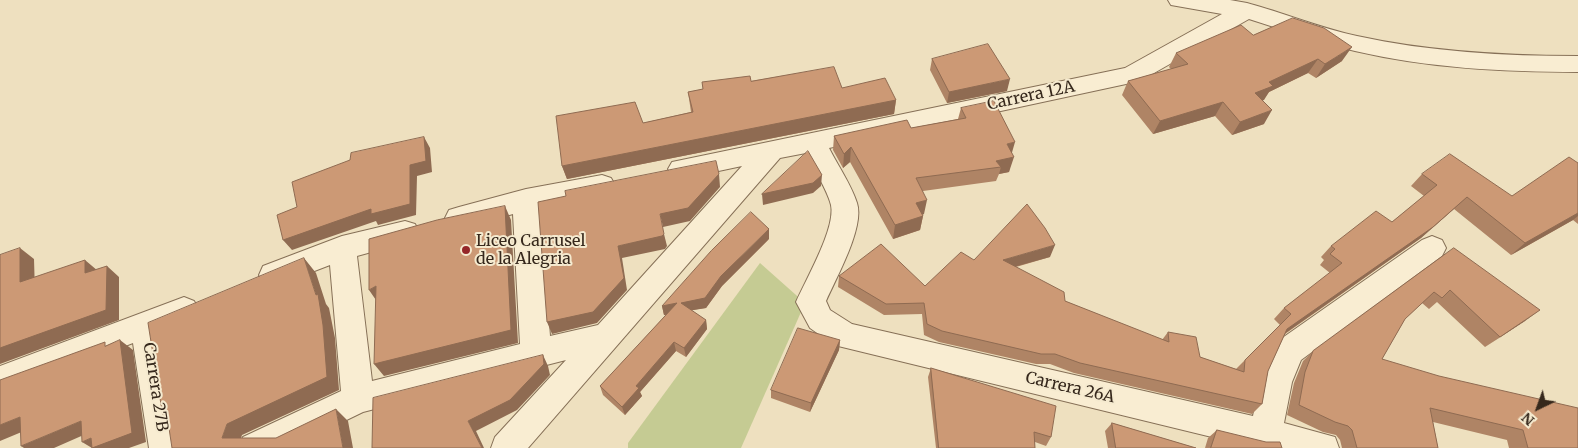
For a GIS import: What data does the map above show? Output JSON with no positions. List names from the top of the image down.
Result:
{
  "streets": {
    "street": ["Carrera 12A", "Carrera 27B", "Carrera 26A"]
  },
  "crossings": [
    ["Carrera 12A", "Carrera 26A"]
  ],
  "places": ["Liceo Carrusel de la Alegria"],
  "north": "bottom left"
}
